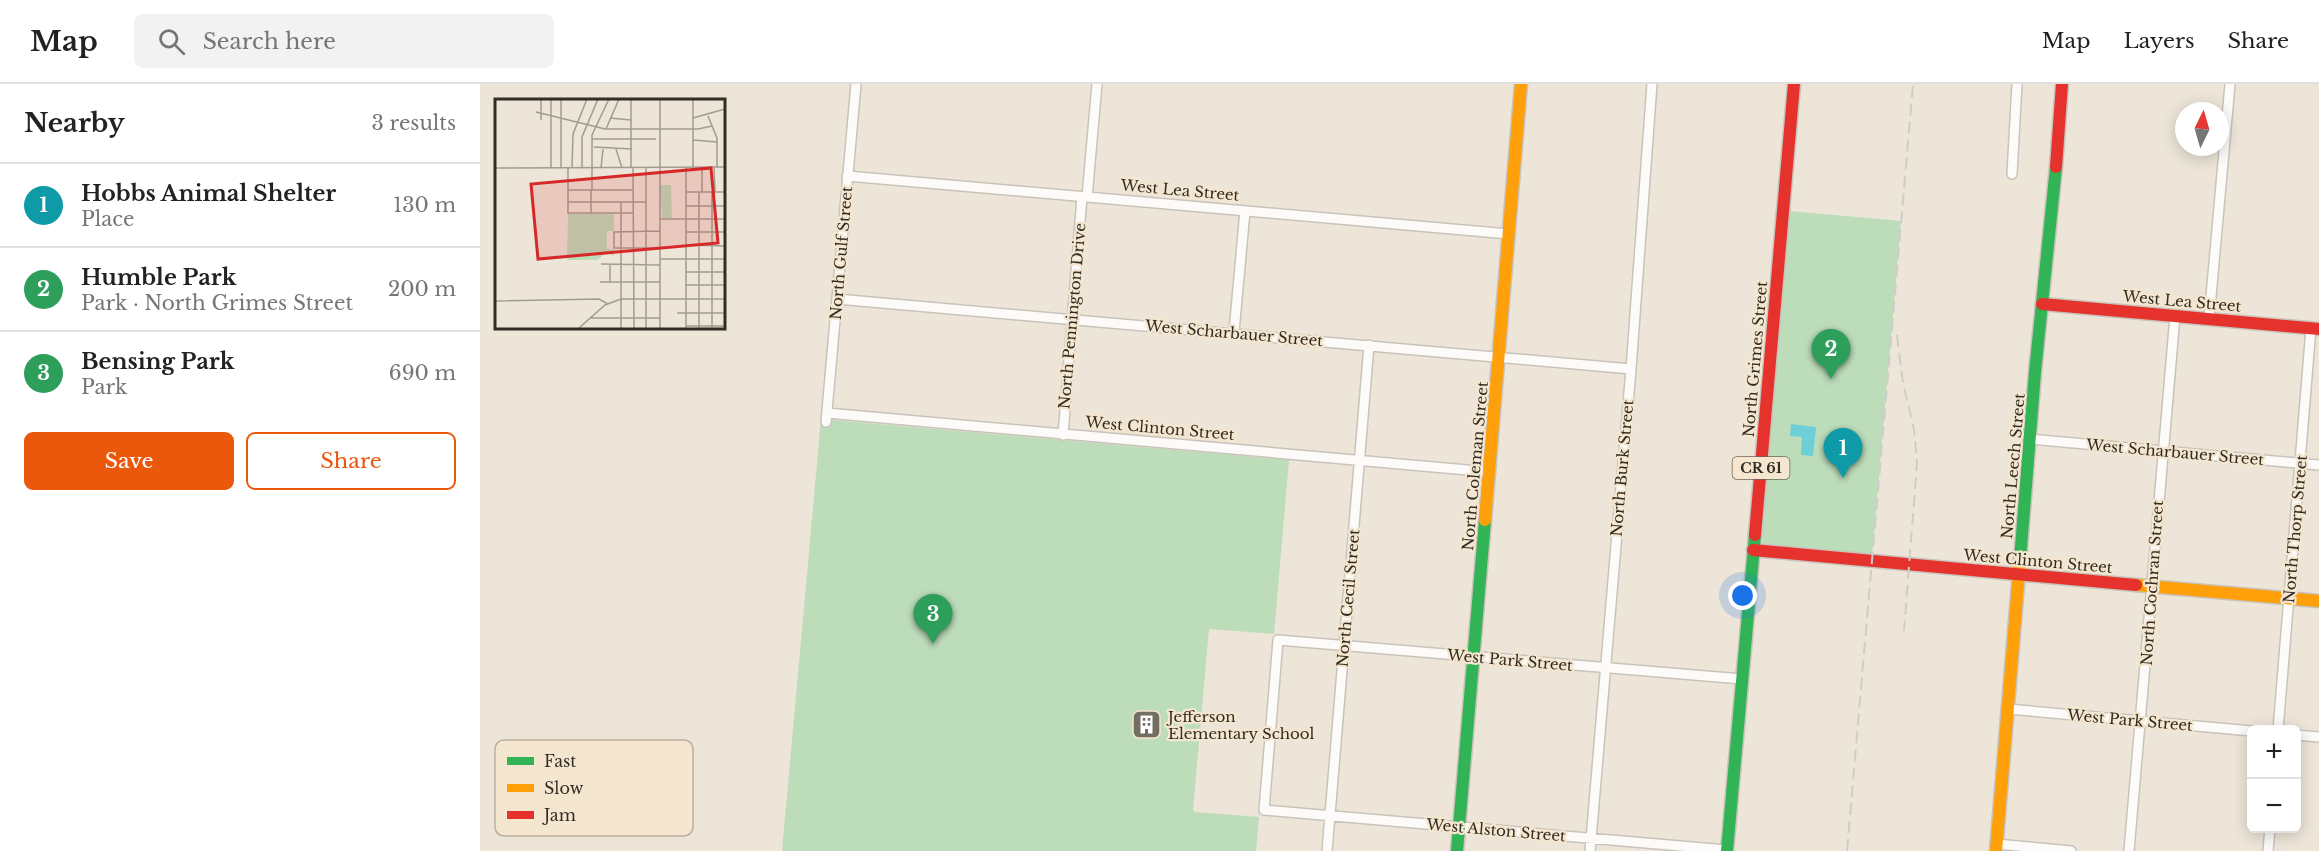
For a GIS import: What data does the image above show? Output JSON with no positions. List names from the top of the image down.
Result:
{
  "streets": {
    "street": [
      "West Lea Street",
      "North Gulf Street",
      "North Pennington Drive",
      "West Scharbauer Street",
      "North Grimes Street",
      "West Clinton Street",
      "North Coleman Street",
      "North Leech Street",
      "North Burk Street",
      "CR 61",
      "North Thorp Street",
      "North Cochran Street",
      "North Cecil Street",
      "West Park Street",
      "West Alston Street"
    ]
  },
  "crossings": [
    ["West Lea Street", "North Gulf Street"],
    ["West Lea Street", "North Pennington Drive"],
    ["West Lea Street", "North Coleman Street"],
    ["West Lea Street", "North Leech Street"],
    ["West Lea Street", "North Thorp Street"],
    ["West Lea Street", "North Cochran Street"],
    ["North Gulf Street", "West Scharbauer Street"],
    ["North Gulf Street", "West Clinton Street"],
    ["North Pennington Drive", "West Scharbauer Street"],
    ["North Pennington Drive", "West Clinton Street"],
    ["West Scharbauer Street", "North Coleman Street"],
    ["West Scharbauer Street", "North Leech Street"],
    ["West Scharbauer Street", "North Burk Street"],
    ["West Scharbauer Street", "North Thorp Street"],
    ["West Scharbauer Street", "North Cochran Street"],
    ["West Scharbauer Street", "North Cecil Street"],
    ["North Grimes Street", "West Clinton Street"],
    ["North Grimes Street", "West Park Street"],
    ["North Grimes Street", "West Alston Street"],
    ["West Clinton Street", "North Coleman Street"],
    ["West Clinton Street", "North Leech Street"],
    ["West Clinton Street", "North Thorp Street"],
    ["West Clinton Street", "North Cochran Street"],
    ["West Clinton Street", "North Cecil Street"],
    ["North Coleman Street", "West Park Street"],
    ["North Coleman Street", "West Alston Street"],
    ["North Leech Street", "West Park Street"],
    ["North Burk Street", "West Park Street"],
    ["North Burk Street", "West Alston Street"],
    ["North Cochran Street", "West Park Street"],
    ["North Cecil Street", "West Park Street"],
    ["North Cecil Street", "West Alston Street"],
    ["West Park Street", "West Alston Street"]
  ],
  "places": {
    "building": ["Jefferson Elementary School"]
  },
  "legend": ["Fast", "Slow", "Jam"],
  "north": "top",
  "page": {
    "header": "Map",
    "search": "Search here",
    "nav": ["Map", "Layers", "Share"],
    "heading": ["Nearby", "3 results"],
    "list": [
      {
        "mark": "1",
        "name": "Hobbs Animal Shelter",
        "note": "Place",
        "value": "130 m"
      },
      {
        "mark": "2",
        "name": "Humble Park",
        "note": "Park · North Grimes Street",
        "value": "200 m"
      },
      {
        "mark": "3",
        "name": "Bensing Park",
        "note": "Park",
        "value": "690 m"
      }
    ],
    "pins": ["2", "1", "3"],
    "buttons": ["Save", "Share"],
    "map_buttons": ["+", "−"]
  }
}
